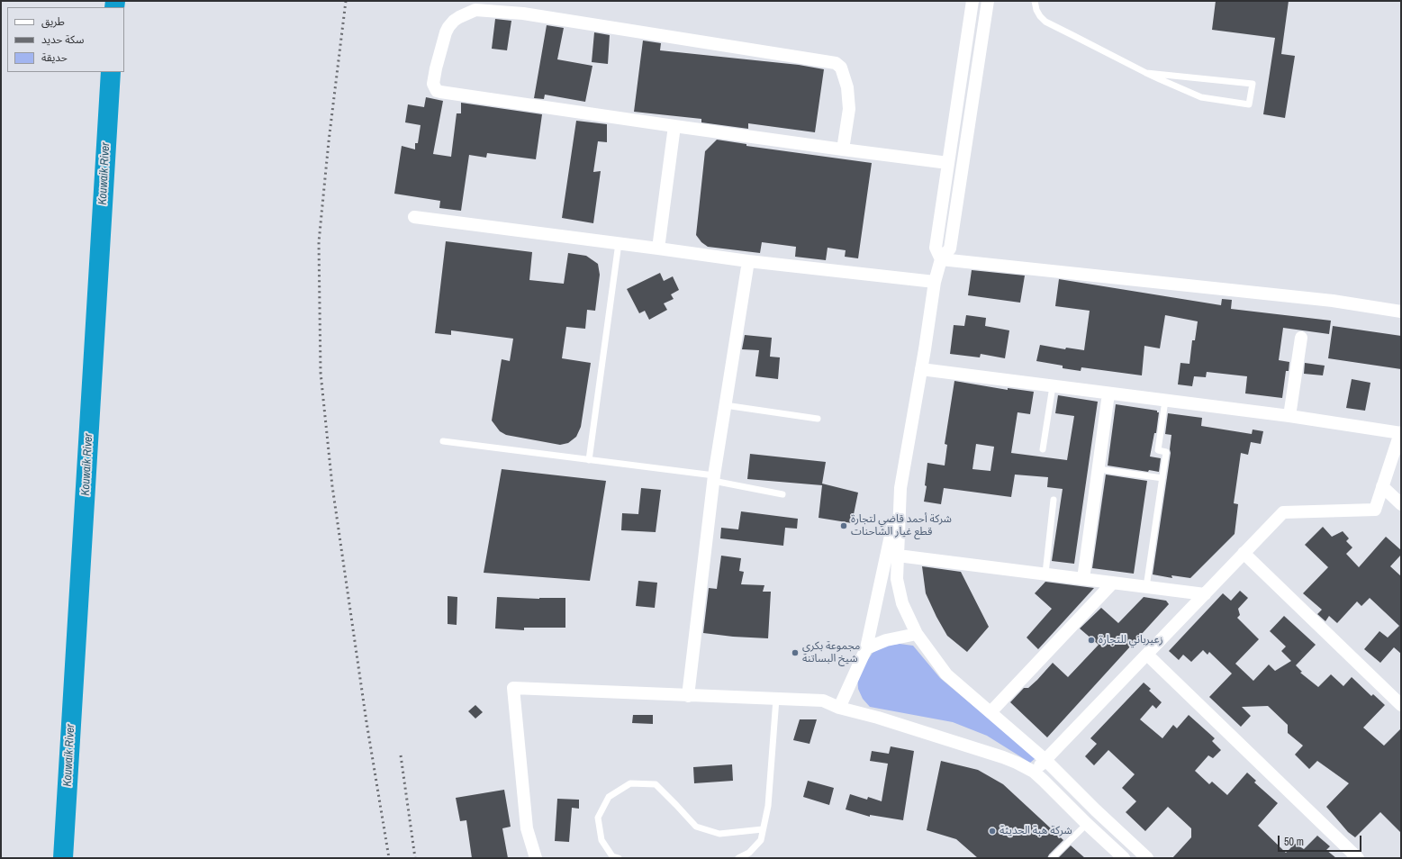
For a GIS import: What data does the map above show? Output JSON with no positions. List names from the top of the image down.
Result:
{
  "water": ["Kouwaik River"],
  "places": [
    "شركة أحمد قاضي لتجارة قطع غيار الشاحنات",
    "زعيرباني للتجارة",
    "مجموعة بكري شيخ البساتنة",
    "شركة هبة الحديثة"
  ],
  "legend": ["طريق", "سكة حديد", "حديقة"],
  "scale_bar": "50 m"
}
